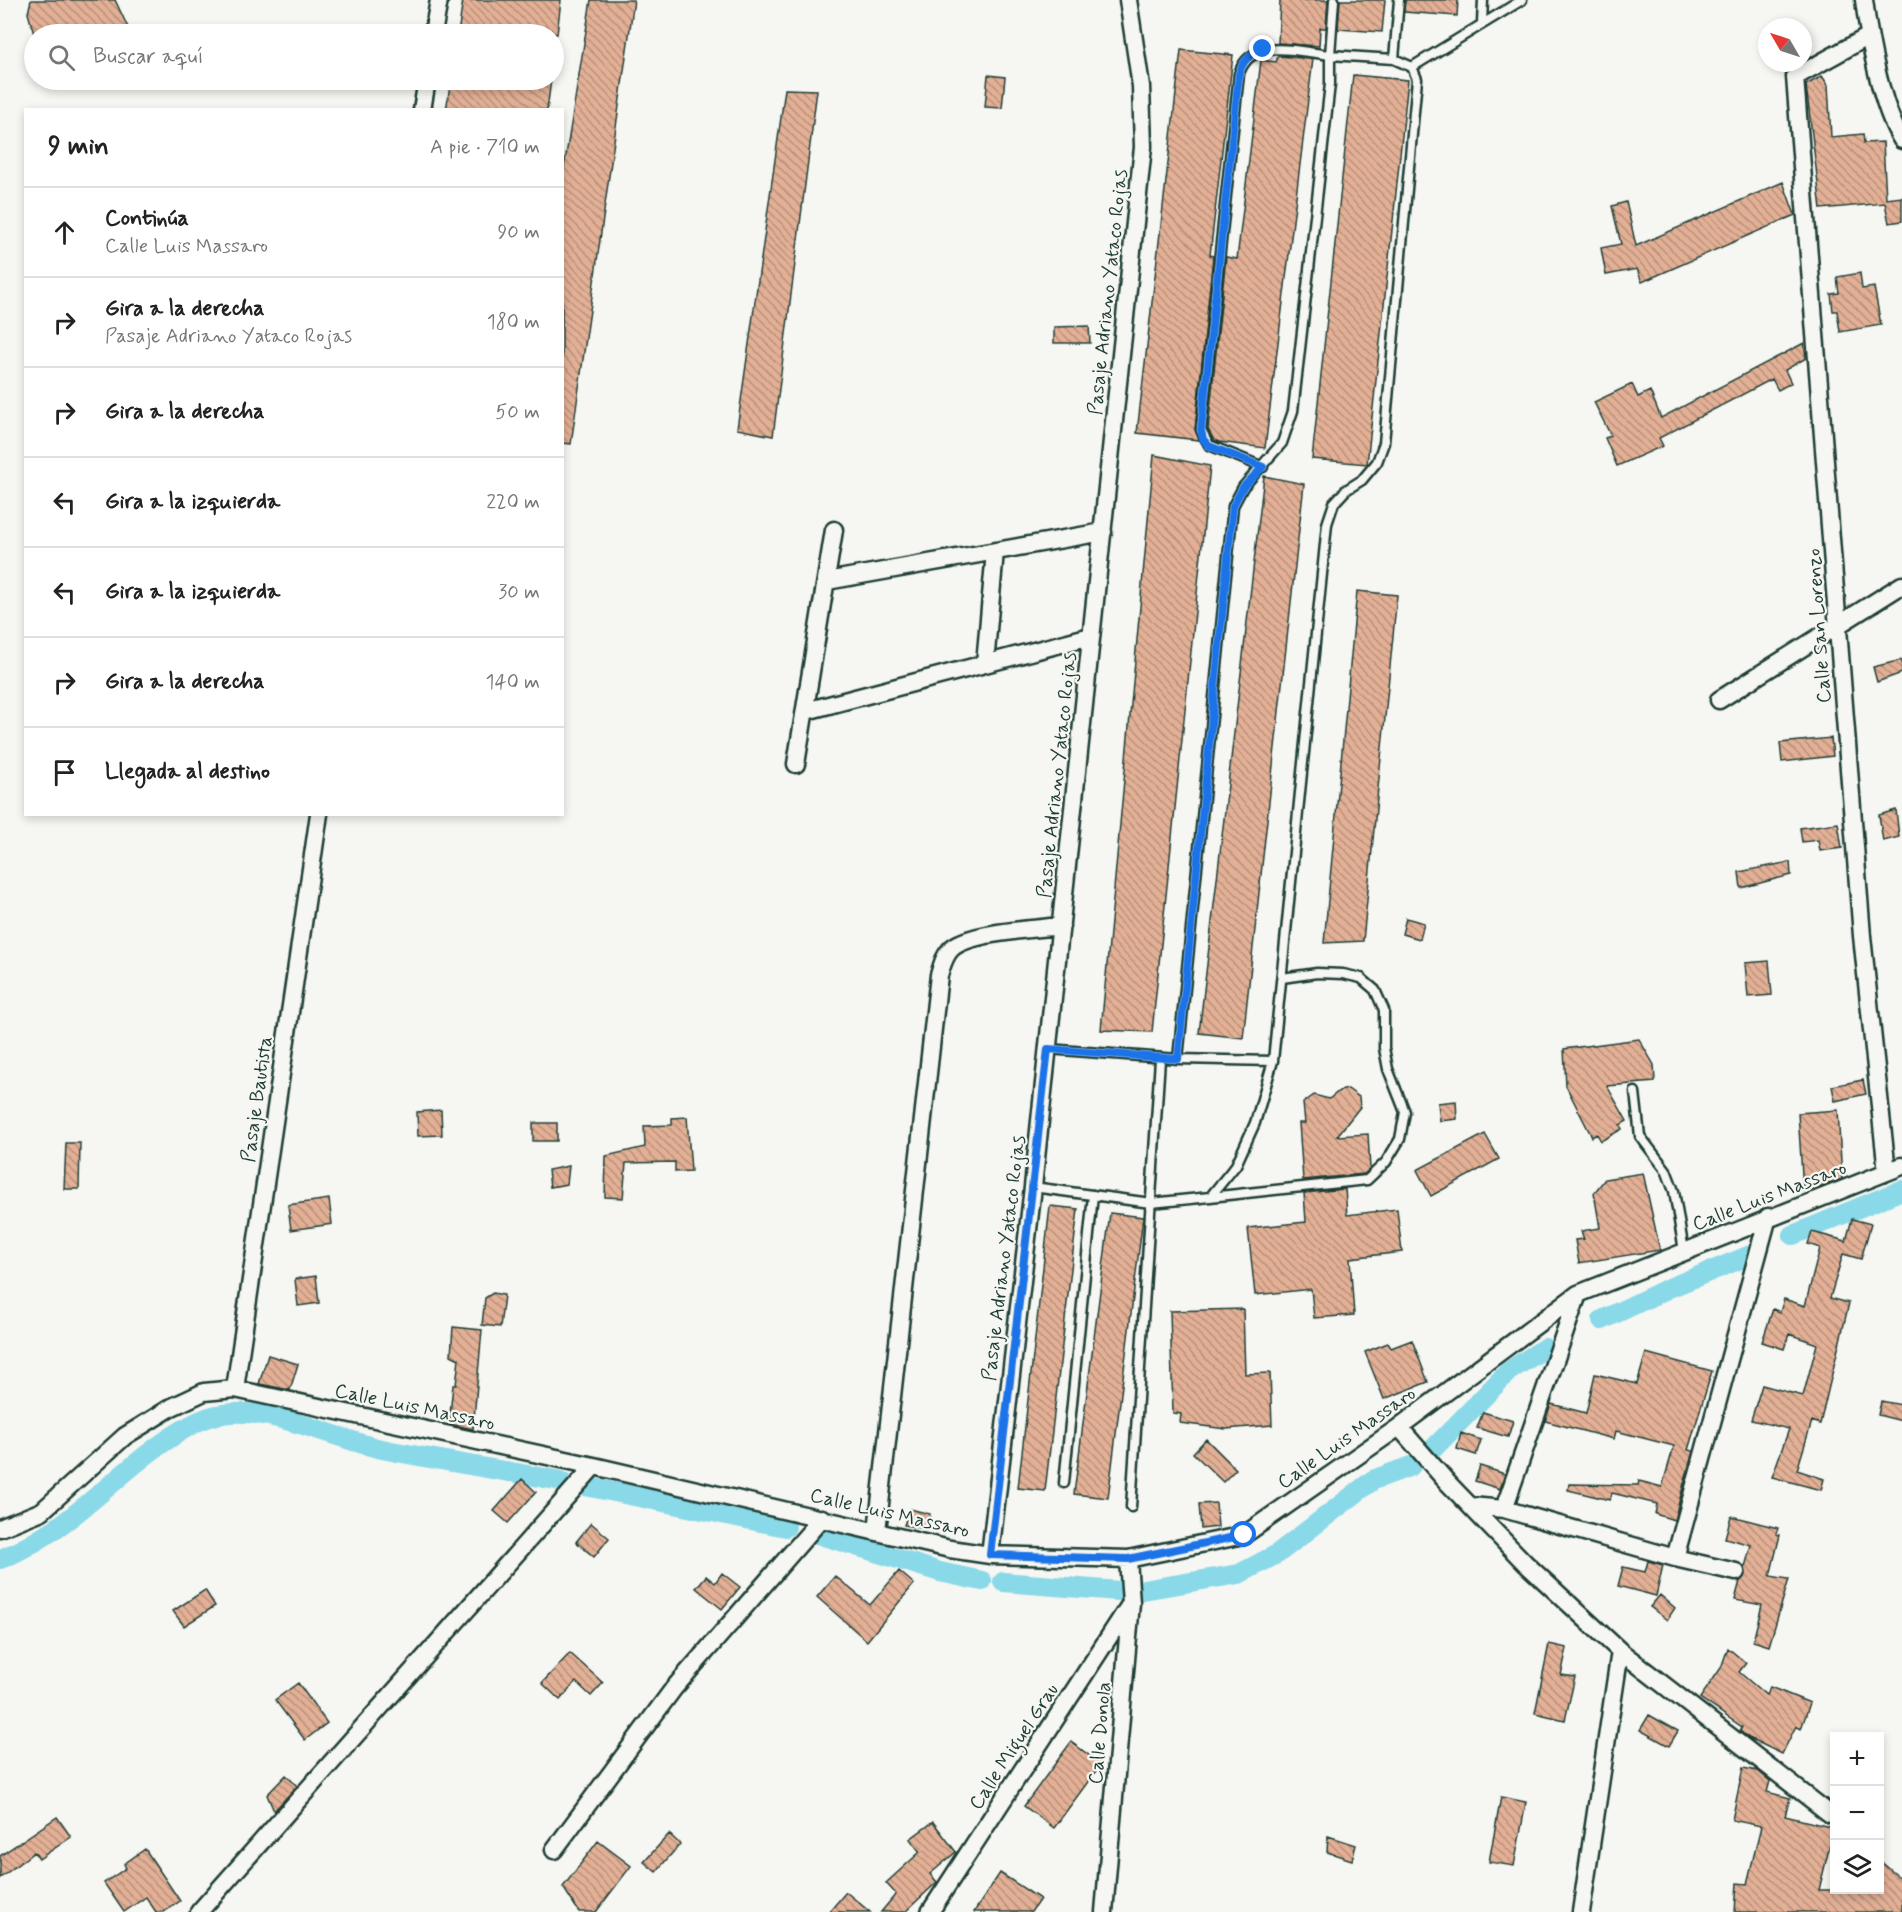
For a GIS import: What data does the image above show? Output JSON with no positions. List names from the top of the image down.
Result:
{
  "streets": {
    "street": [
      "Pasaje Adriano Yataco Rojas",
      "Calle San Lorenzo",
      "Pasaje Bautista",
      "Calle Luis Massaro",
      "Calle Donola",
      "Calle Miguel Grau"
    ]
  },
  "crossings": [
    ["Pasaje Adriano Yataco Rojas", "Calle Luis Massaro"],
    ["Calle San Lorenzo", "Calle Luis Massaro"],
    ["Pasaje Bautista", "Calle Luis Massaro"],
    ["Calle Luis Massaro", "Calle Donola"],
    ["Calle Donola", "Calle Miguel Grau"]
  ],
  "north": "top left",
  "page": {
    "search": "Buscar aquí",
    "heading": ["9 min", "A pie · 710 m"],
    "list": [
      ["Continúa", "Calle Luis Massaro", "90 m"],
      ["Gira a la derecha", "Pasaje Adriano Yataco Rojas", "180 m"],
      ["Gira a la derecha", "50 m"],
      ["Gira a la izquierda", "220 m"],
      ["Gira a la izquierda", "30 m"],
      ["Gira a la derecha", "140 m"],
      "Llegada al destino"
    ],
    "map_buttons": ["+", "−"]
  }
}
